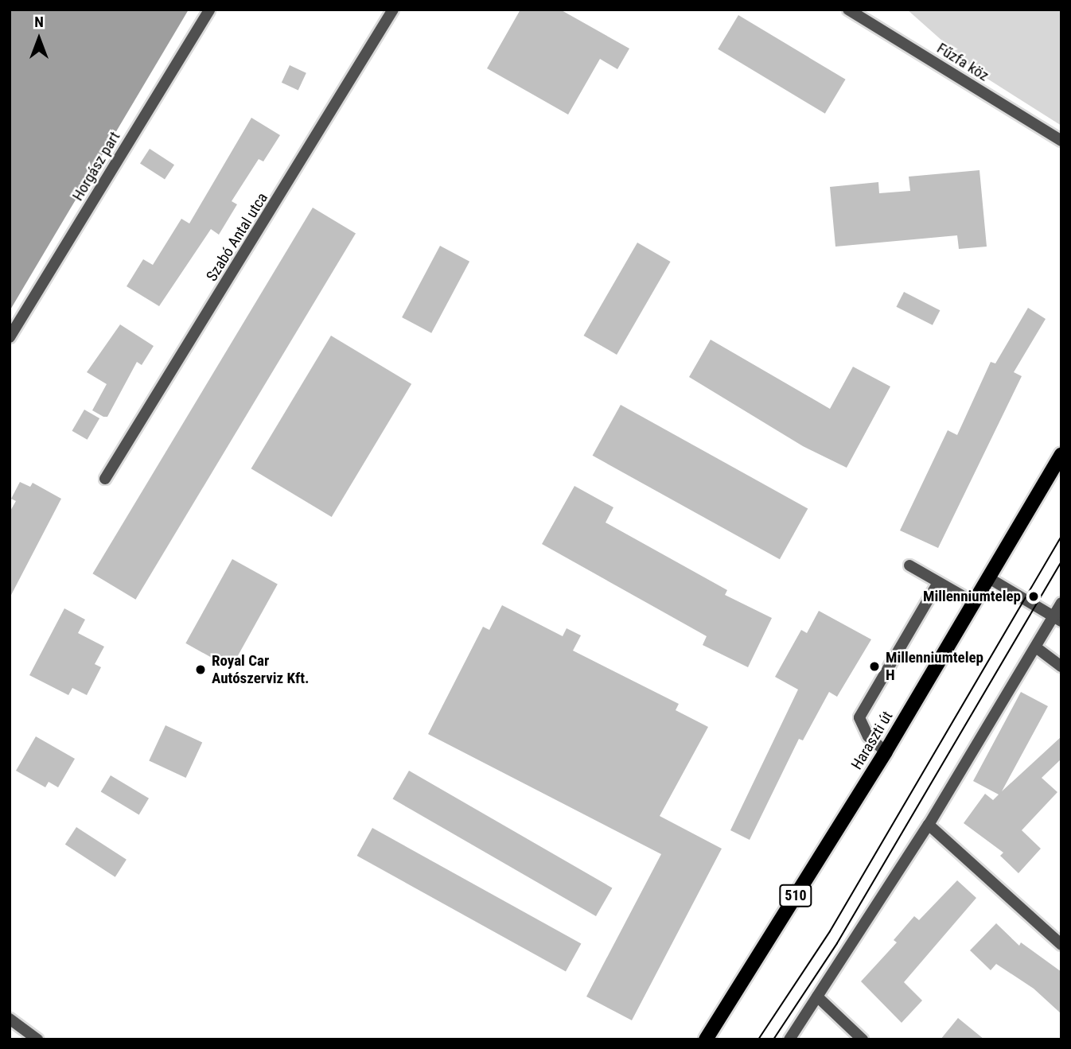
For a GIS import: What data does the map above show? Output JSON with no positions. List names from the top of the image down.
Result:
{
  "streets": {
    "main road": ["Haraszti út", "510"],
    "street": ["Fűzfa köz", "Horgász part", "Szabó Antal utca"]
  },
  "places": ["Millenniumtelep", "Millenniumtelep H", "Royal Car Autószerviz Kft."],
  "north": "top"
}
